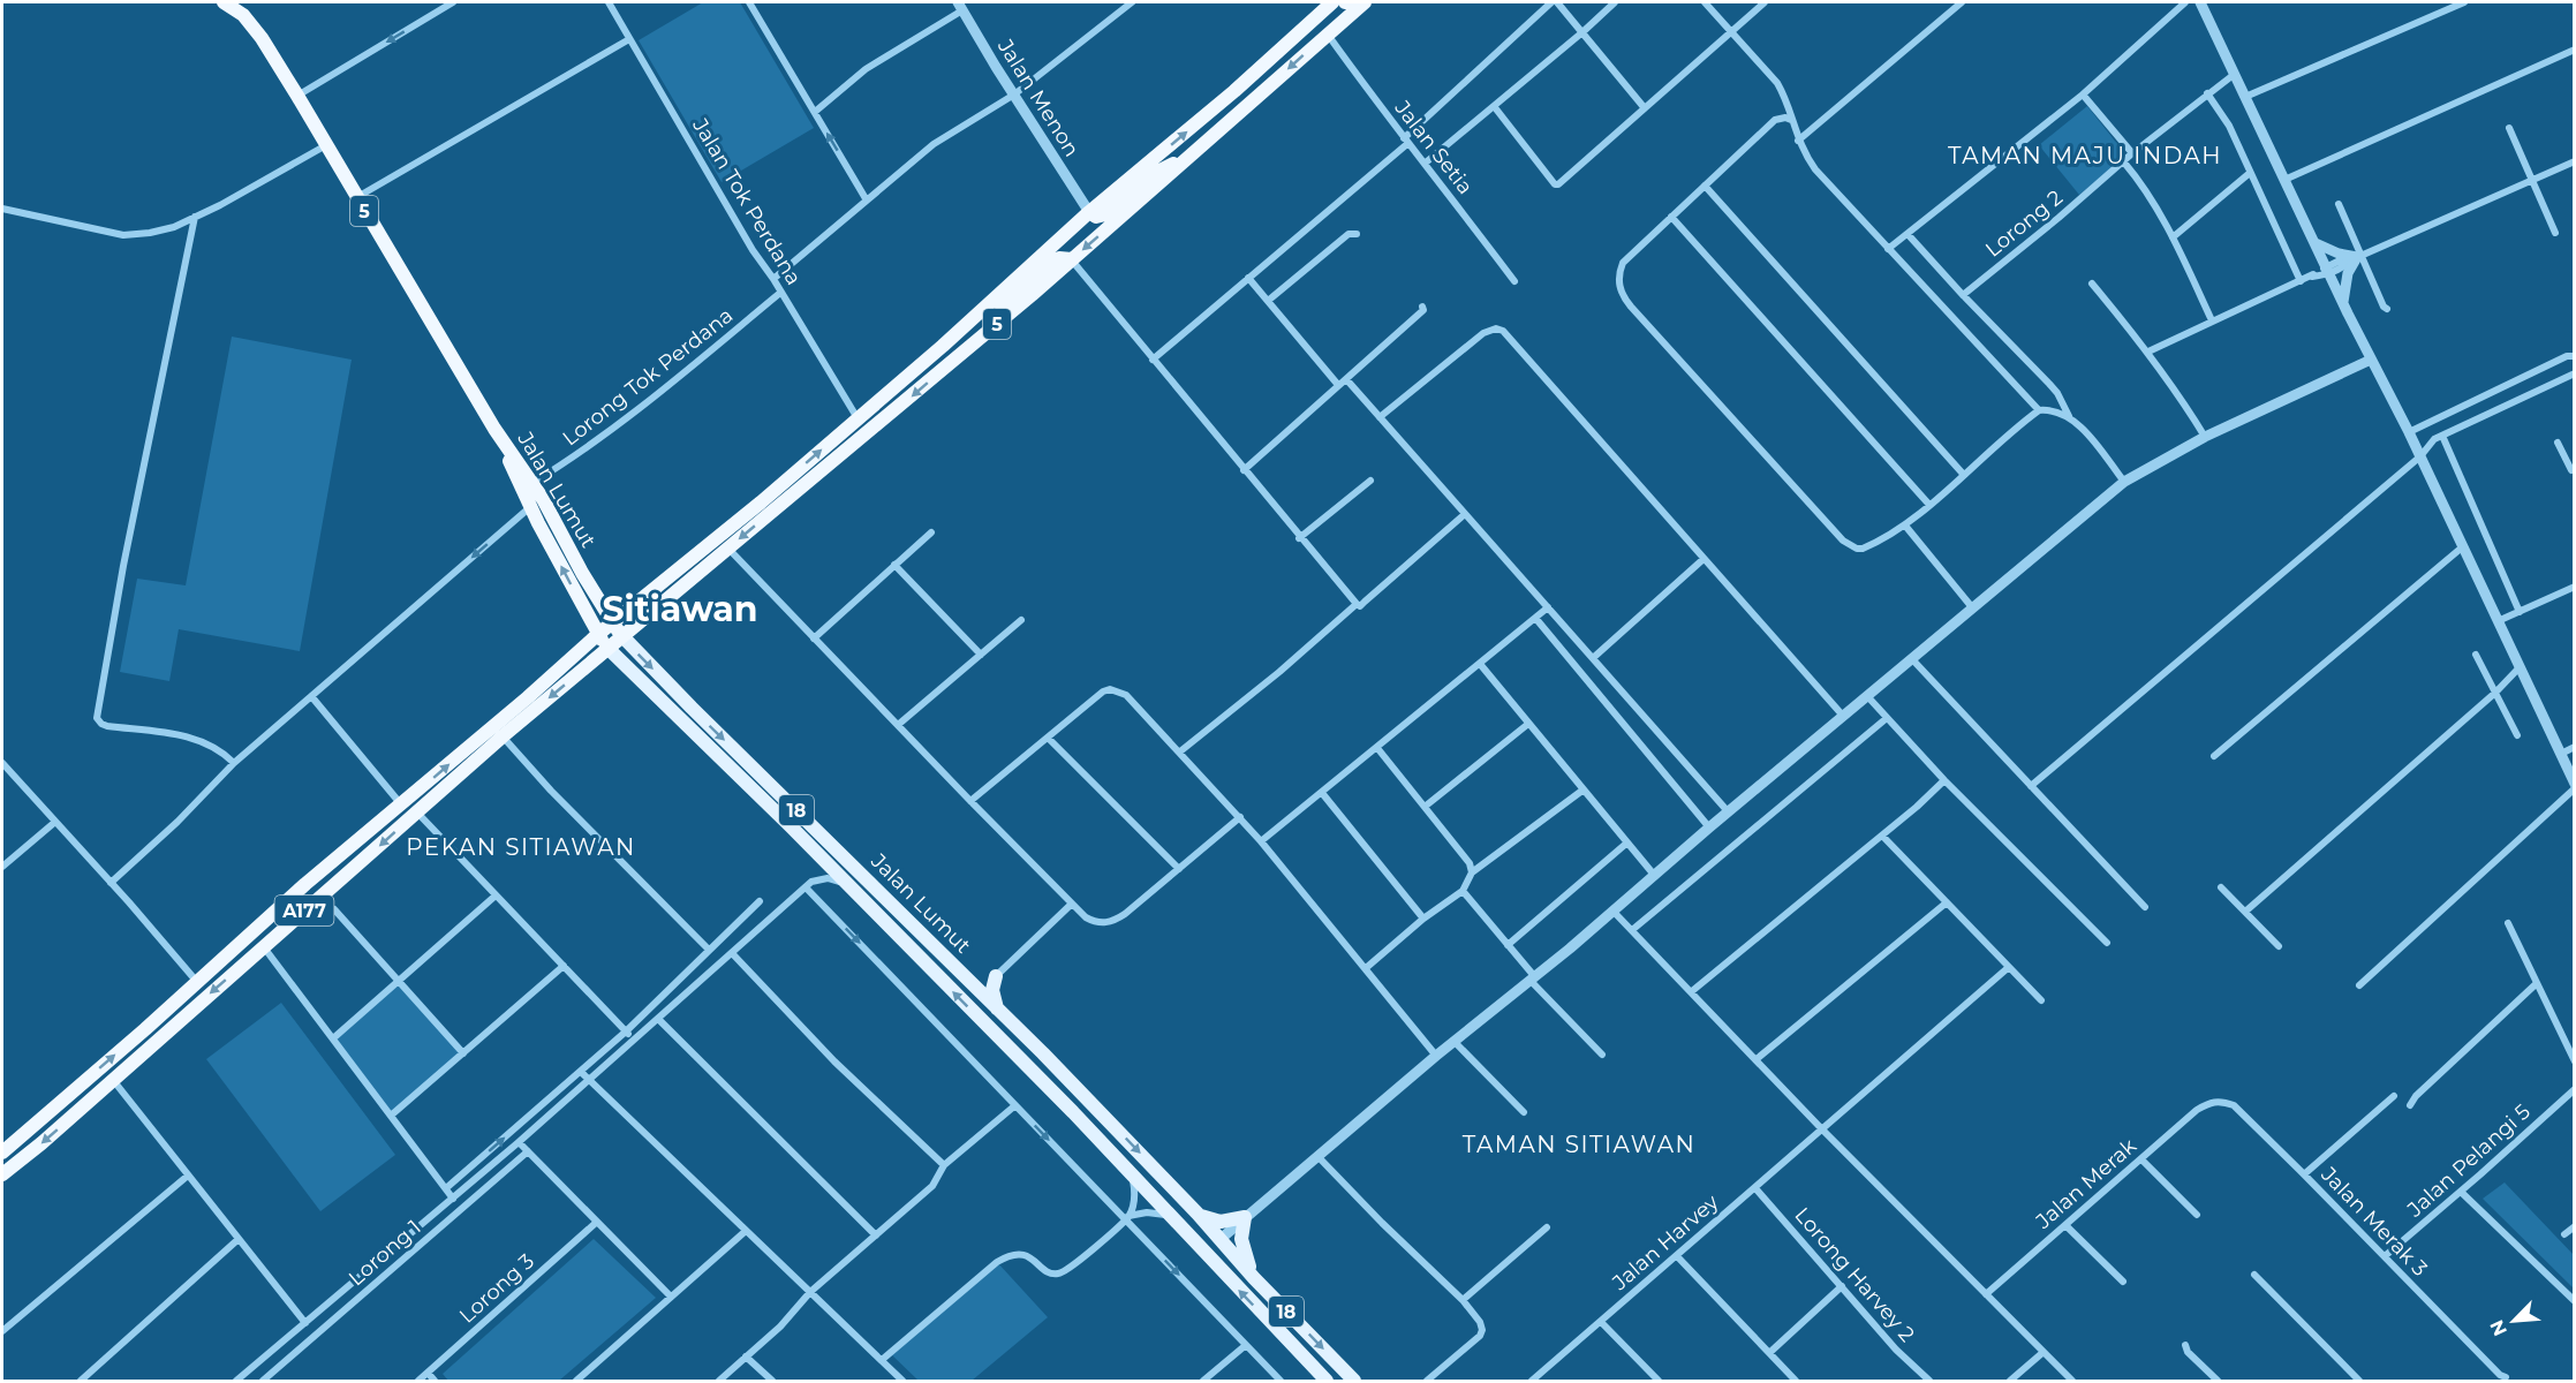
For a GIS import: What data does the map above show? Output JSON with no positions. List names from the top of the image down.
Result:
{
  "streets": {
    "highway": ["5", "Jalan Lumut", "A177"],
    "main road": ["18"],
    "street": [
      "Jalan Menon",
      "Jalan Setia",
      "Jalan Tok Perdana",
      "Lorong 2",
      "Lorong Tok Perdana",
      "Jalan Pelangi 5",
      "Jalan Merak",
      "Jalan Merak 3",
      "Jalan Harvey",
      "Lorong 1",
      "Lorong Harvey 2",
      "Lorong 3"
    ]
  },
  "crossings": [
    ["Jalan Menon", "5"],
    ["Jalan Setia", "5"],
    ["Jalan Tok Perdana", "5"],
    ["Jalan Tok Perdana", "Lorong Tok Perdana"],
    ["5", "Jalan Lumut"],
    ["5", "A177"],
    ["Lorong Tok Perdana", "Jalan Lumut"],
    ["Jalan Lumut", "A177"],
    ["Jalan Pelangi 5", "Jalan Merak 3"],
    ["Jalan Merak", "Jalan Merak 3"],
    ["Jalan Harvey", "Lorong Harvey 2"]
  ],
  "districts": [
    "TAMAN MAJU INDAH",
    "Sitiawan",
    "PEKAN SITIAWAN",
    "TAMAN SITIAWAN"
  ],
  "north": "bottom left"
}
